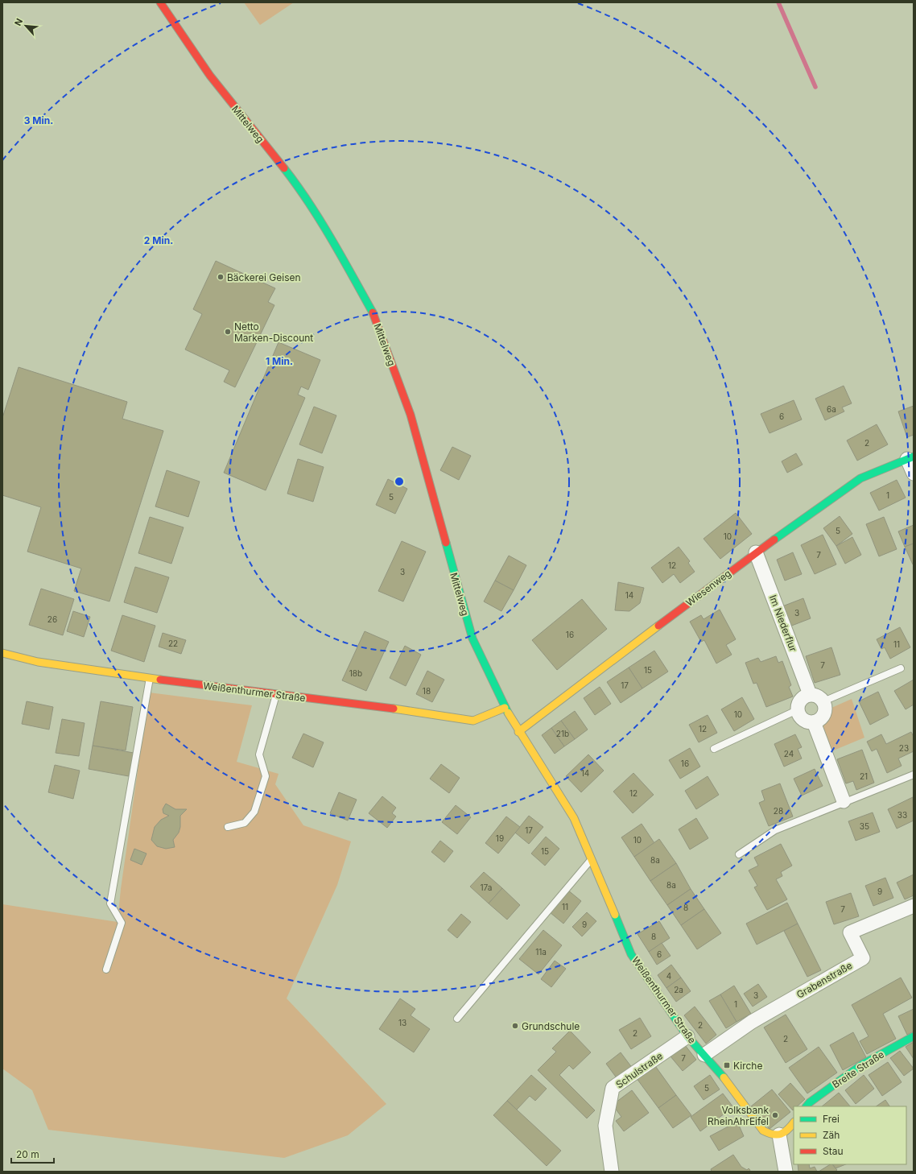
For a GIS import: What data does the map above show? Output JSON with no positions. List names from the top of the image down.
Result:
{
  "streets": {
    "street": [
      "Mittelweg",
      "Wiesenweg",
      "Im Niederflur",
      "Weißenthurmer Straße",
      "Grabenstraße",
      "Breite Straße",
      "Schulstraße"
    ]
  },
  "crossings": [
    ["Mittelweg", "Wiesenweg"],
    ["Mittelweg", "Weißenthurmer Straße"],
    ["Wiesenweg", "Im Niederflur"],
    ["Wiesenweg", "Weißenthurmer Straße"],
    ["Weißenthurmer Straße", "Grabenstraße"],
    ["Weißenthurmer Straße", "Schulstraße"]
  ],
  "places": {
    "other": [
      "Bäckerei Geisen",
      "Netto Marken-Discount",
      "Grundschule",
      "Volksbank RheinAhrEifel"
    ],
    "transit": ["Kirche"]
  },
  "house_numbers": [
    "6a",
    "6",
    "2",
    "1",
    "5",
    "5",
    "10",
    "7",
    "12",
    "3",
    "14",
    "3",
    "26",
    "16",
    "22",
    "11",
    "7",
    "15",
    "18b",
    "17",
    "18",
    "10",
    "12",
    "21b",
    "23",
    "24",
    "16",
    "14",
    "21",
    "12",
    "28",
    "33",
    "35",
    "17",
    "19",
    "10",
    "15",
    "8a",
    "8a",
    "17a",
    "9",
    "11",
    "8",
    "7",
    "9",
    "8",
    "11a",
    "6",
    "4",
    "2a",
    "3",
    "1",
    "13",
    "2",
    "2",
    "2",
    "7",
    "5"
  ],
  "legend": ["Frei", "Zäh", "Stau"],
  "scale_bar": "20 m",
  "north": "top left",
  "rings": ["3 Min.", "2 Min.", "1 Min."]
}
